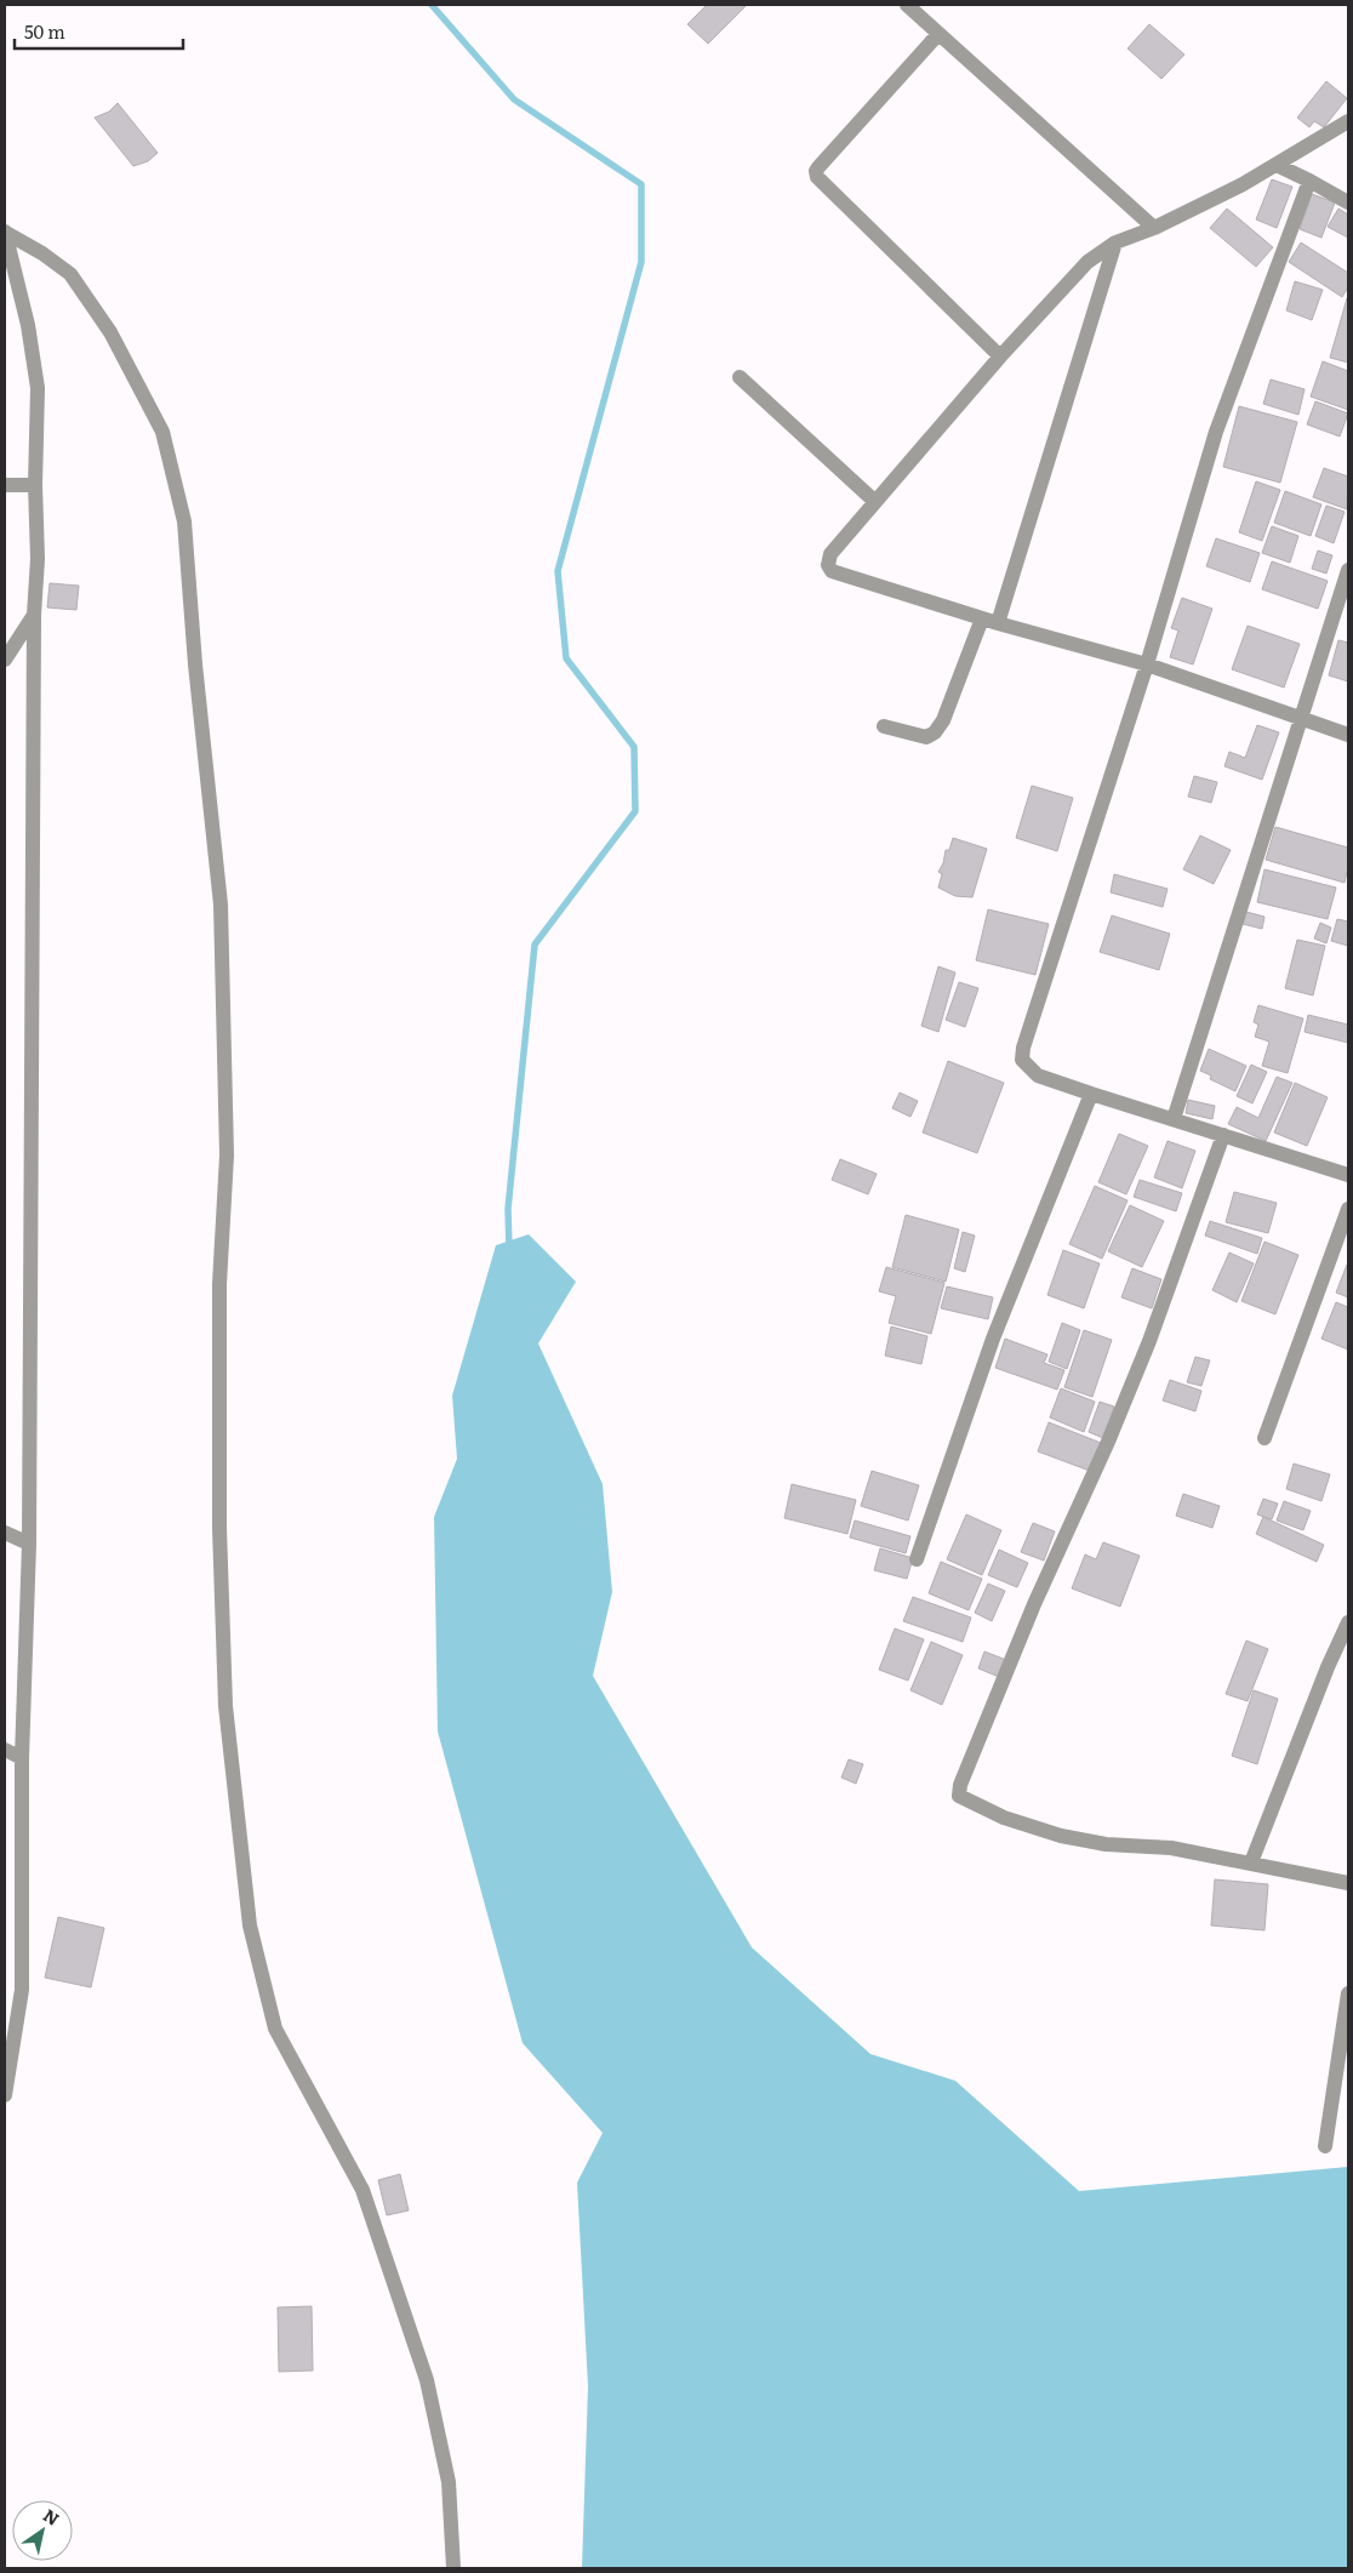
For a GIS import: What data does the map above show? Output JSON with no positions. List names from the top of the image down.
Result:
{
  "scale_bar": "50 m",
  "north": "top right"
}
